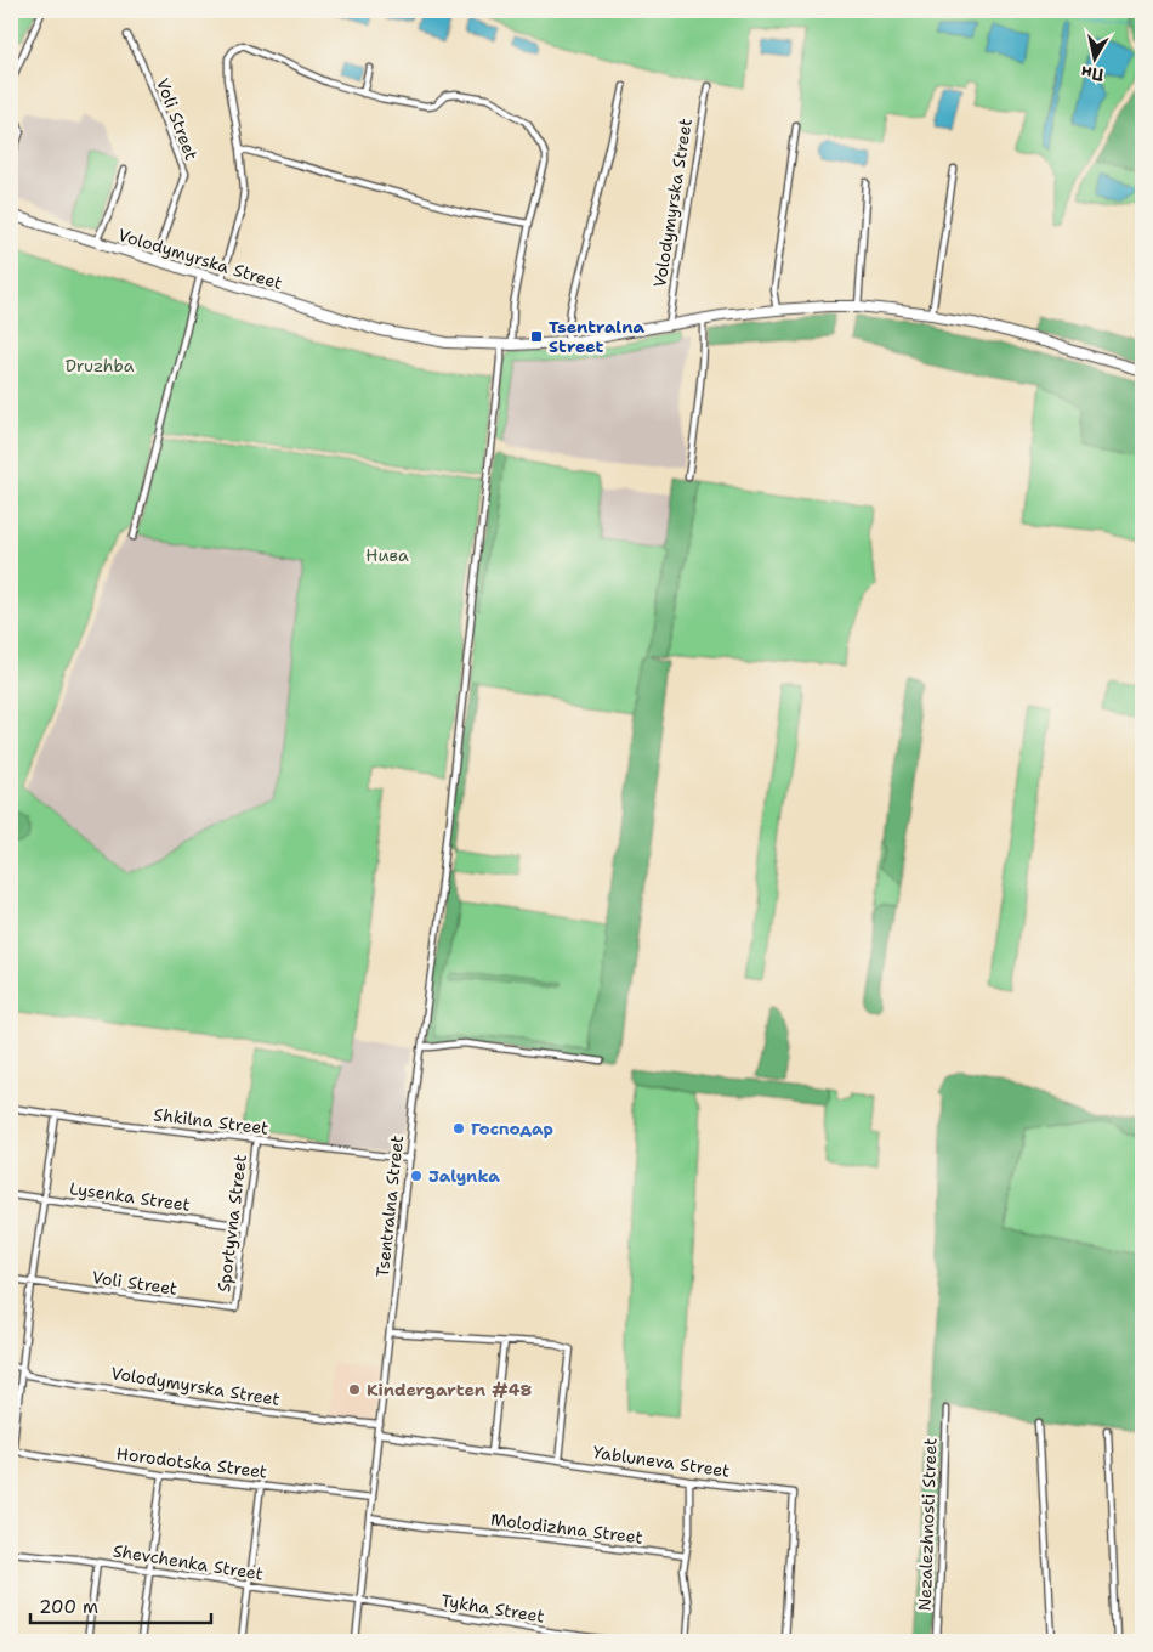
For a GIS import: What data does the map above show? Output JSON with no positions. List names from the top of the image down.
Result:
{
  "streets": {
    "main road": ["Volodymyrska Street"],
    "street": [
      "Voli Street",
      "Shkilna Street",
      "Lysenka Street",
      "Tsentralna Street",
      "Sportyvna Street",
      "Yabluneva Street",
      "Horodotska Street",
      "Nezalezhnosti Street",
      "Molodizhna Street",
      "Shevchenka Street",
      "Tykha Street"
    ]
  },
  "crossings": [
    ["Voli Street", "Volodymyrska Street"],
    ["Voli Street", "Sportyvna Street"],
    ["Volodymyrska Street", "Tsentralna Street"],
    ["Shkilna Street", "Tsentralna Street"],
    ["Shkilna Street", "Sportyvna Street"],
    ["Lysenka Street", "Sportyvna Street"],
    ["Tsentralna Street", "Yabluneva Street"],
    ["Tsentralna Street", "Horodotska Street"],
    ["Tsentralna Street", "Molodizhna Street"],
    ["Tsentralna Street", "Shevchenka Street"],
    ["Tsentralna Street", "Tykha Street"],
    ["Shevchenka Street", "Tykha Street"]
  ],
  "parks": ["Druzhba", "Нива"],
  "places": {
    "transit": ["Tsentralna Street"],
    "other": ["Господар", "Jalynka", "Kindergarten #48"]
  },
  "scale_bar": "200 m",
  "north": "bottom"
}
